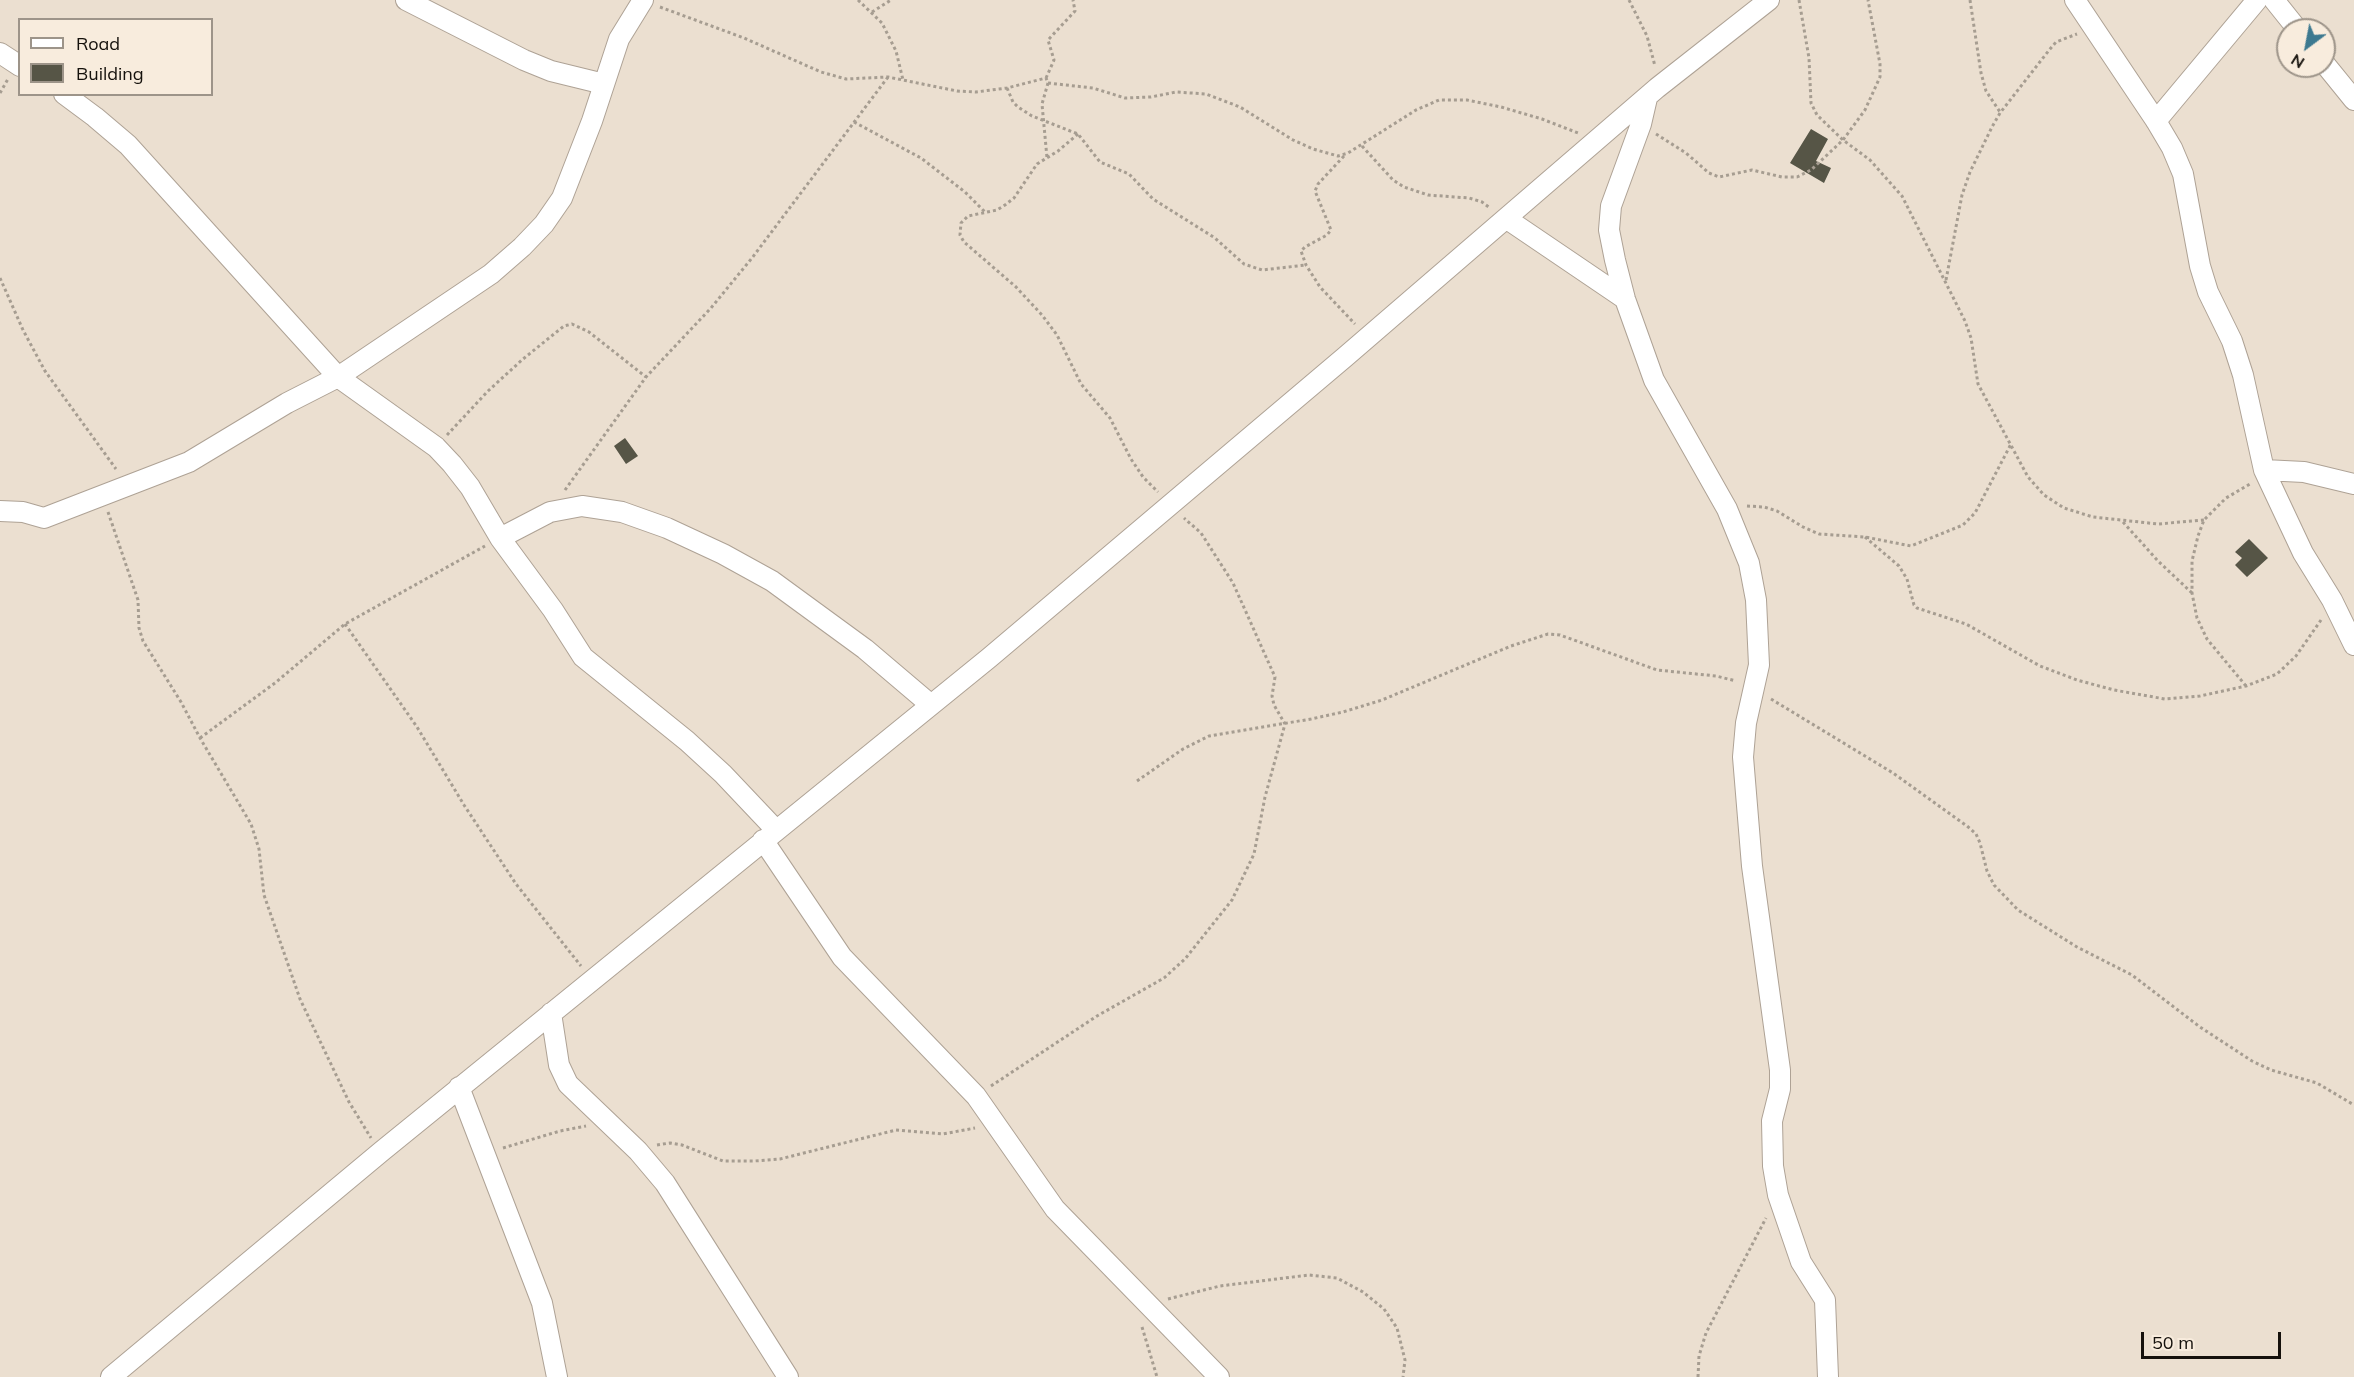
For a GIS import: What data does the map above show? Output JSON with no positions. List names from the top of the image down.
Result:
{
  "legend": ["Road", "Building"],
  "scale_bar": "50 m",
  "north": "bottom left"
}
